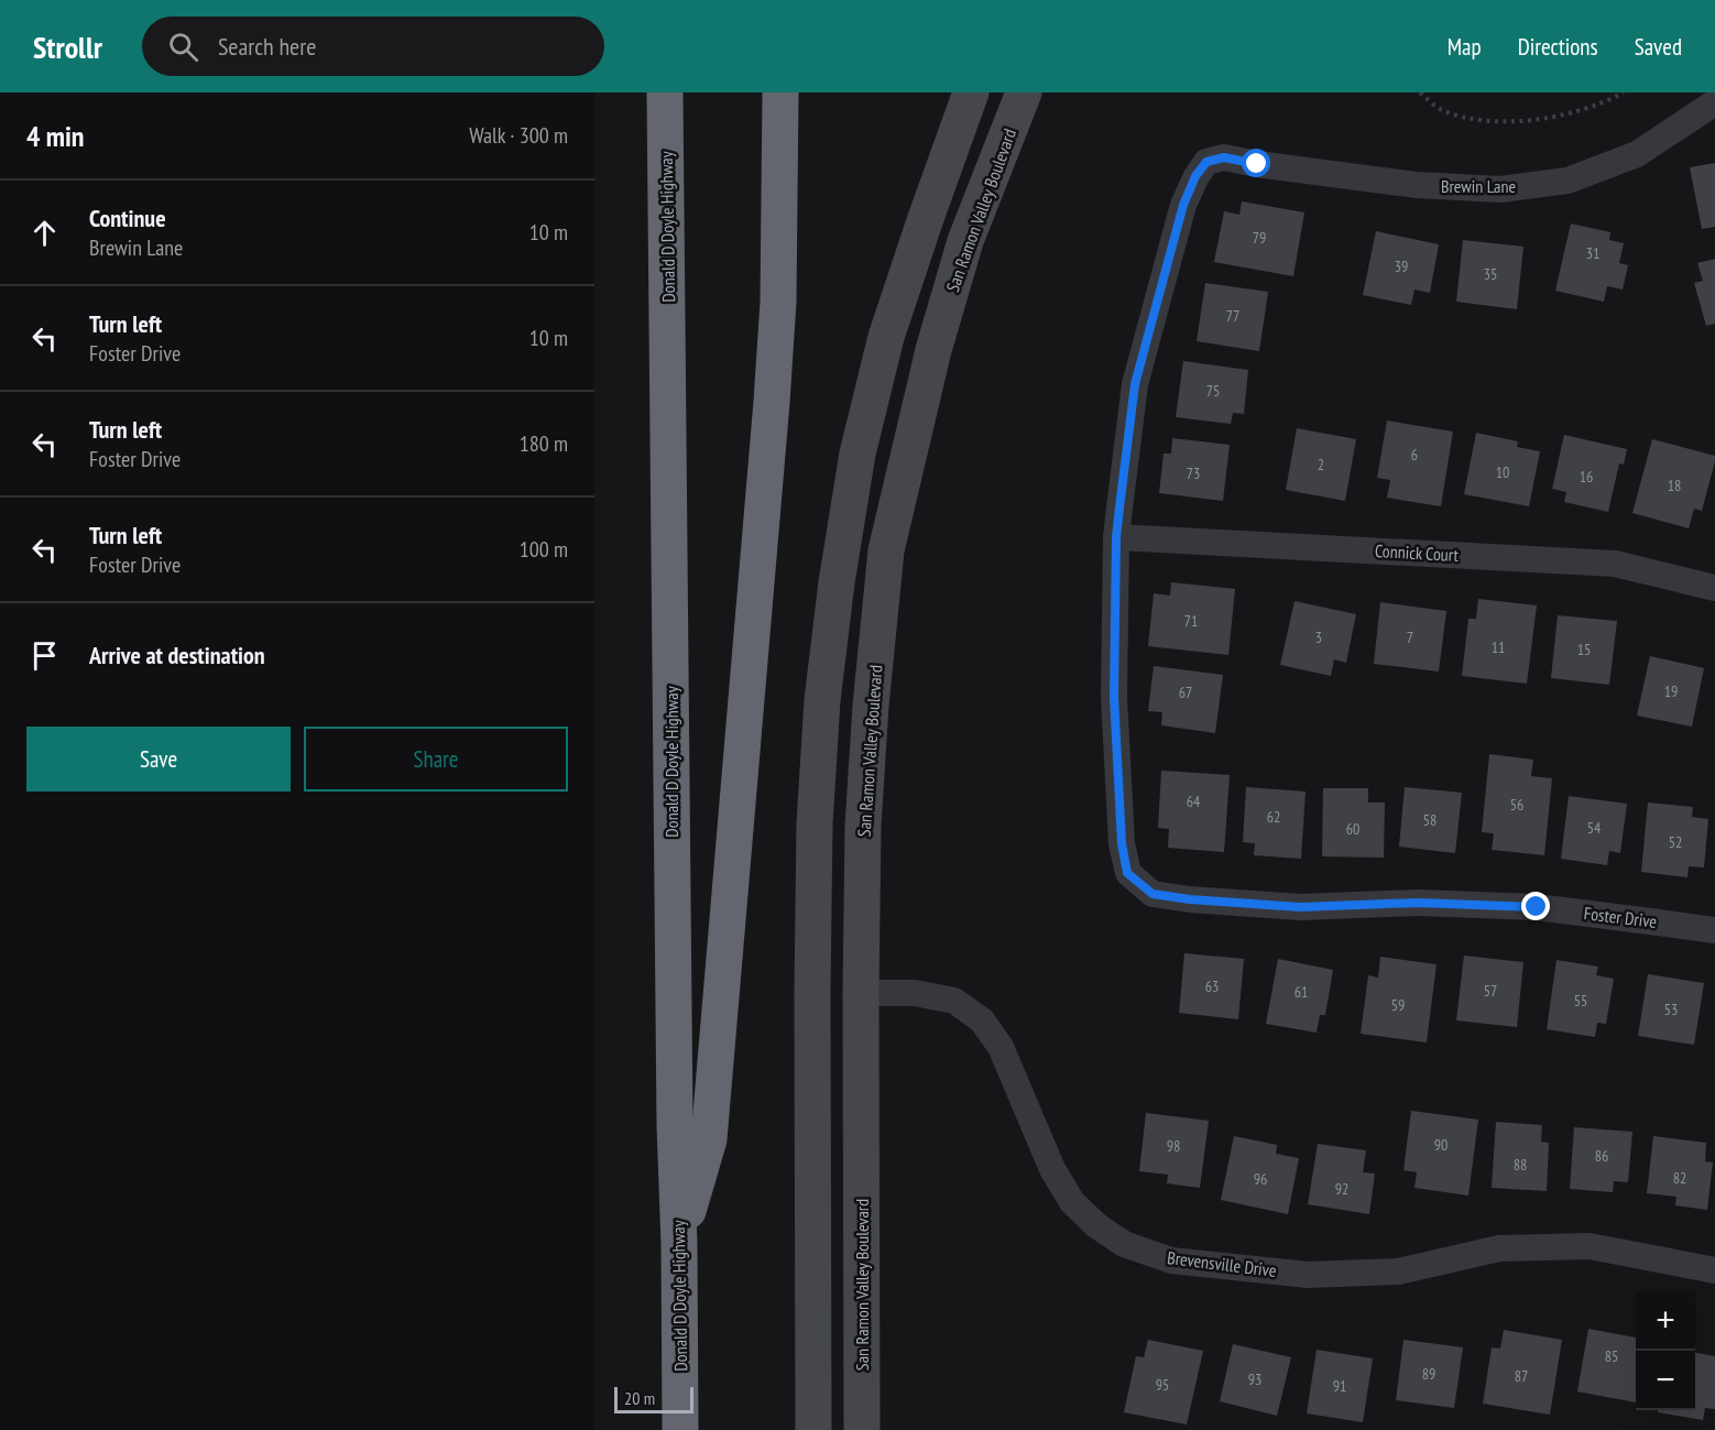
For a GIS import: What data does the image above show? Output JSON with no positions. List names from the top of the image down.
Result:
{
  "streets": {
    "highway": ["Donald D Doyle Highway"],
    "main road": ["San Ramon Valley Boulevard"],
    "street": [
      "Brewin Lane",
      "Connick Court",
      "Foster Drive",
      "Brevensville Drive"
    ]
  },
  "crossings": [
    ["Brewin Lane", "Foster Drive"],
    ["San Ramon Valley Boulevard", "Brevensville Drive"],
    ["Connick Court", "Foster Drive"]
  ],
  "house_numbers": [
    "79",
    "31",
    "39",
    "35",
    "77",
    "75",
    "6",
    "2",
    "10",
    "73",
    "16",
    "18",
    "71",
    "3",
    "7",
    "11",
    "15",
    "19",
    "67",
    "64",
    "56",
    "62",
    "58",
    "54",
    "60",
    "52",
    "63",
    "57",
    "61",
    "55",
    "59",
    "53",
    "90",
    "98",
    "86",
    "88",
    "82",
    "96",
    "92",
    "85",
    "89",
    "87",
    "93",
    "95",
    "91"
  ],
  "scale_bar": "20 m",
  "page": {
    "header": "Strollr",
    "search": "Search here",
    "nav": ["Map", "Directions", "Saved"],
    "heading": ["4 min", "Walk · 300 m"],
    "list": [
      ["Continue", "Brewin Lane", "10 m"],
      ["Turn left", "Foster Drive", "10 m"],
      ["Turn left", "Foster Drive", "180 m"],
      ["Turn left", "Foster Drive", "100 m"],
      "Arrive at destination"
    ],
    "buttons": ["Save", "Share"],
    "map_buttons": ["+", "−"],
    "scale": "20 m"
  }
}
